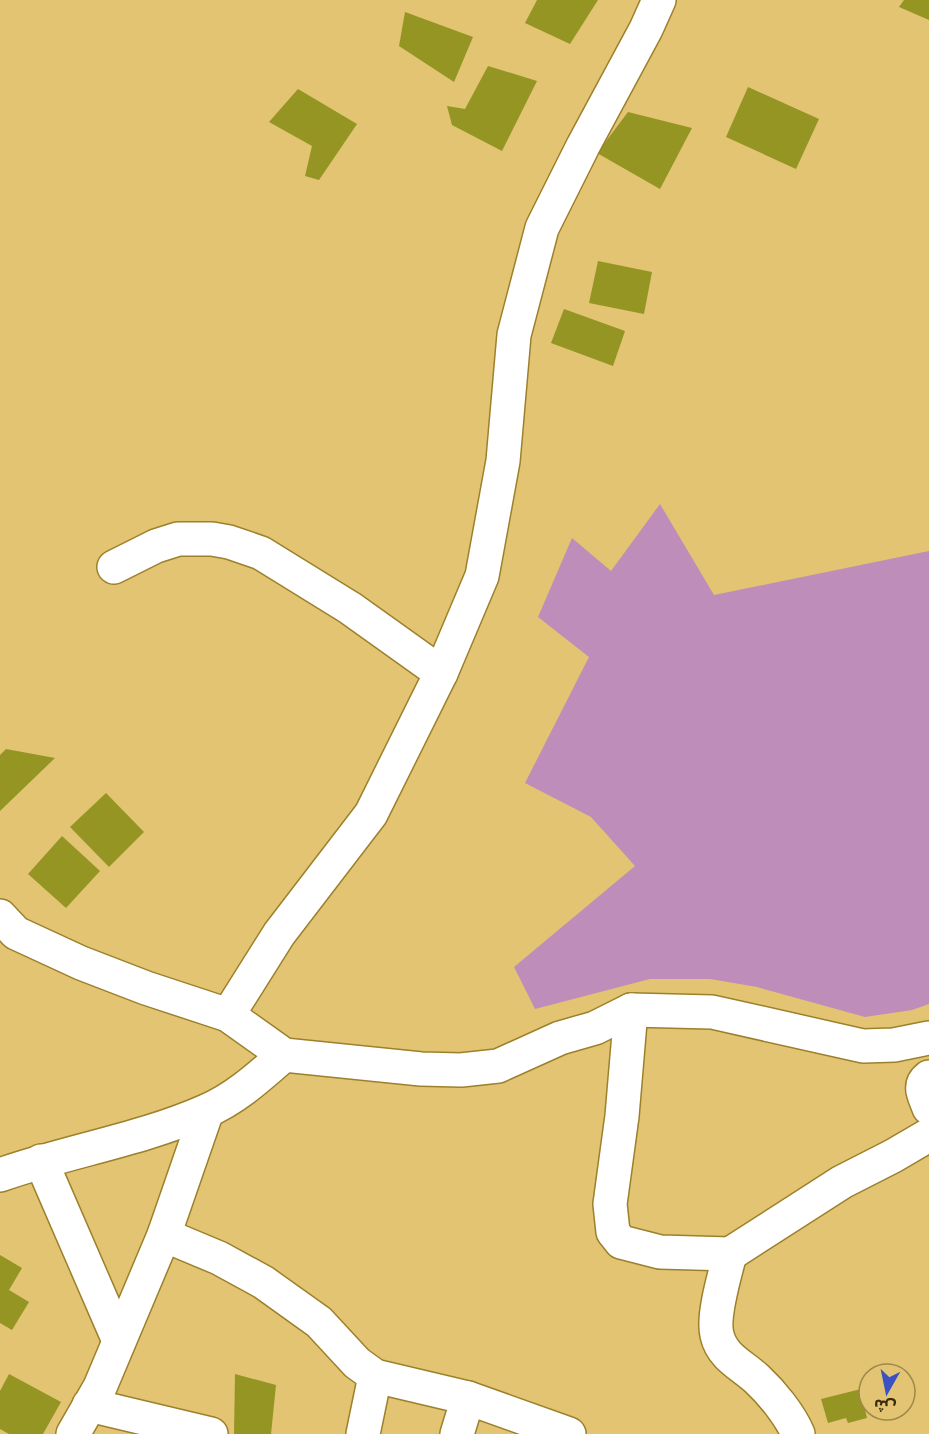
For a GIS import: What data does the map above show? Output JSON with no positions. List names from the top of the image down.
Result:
{
  "north": "bottom"
}
